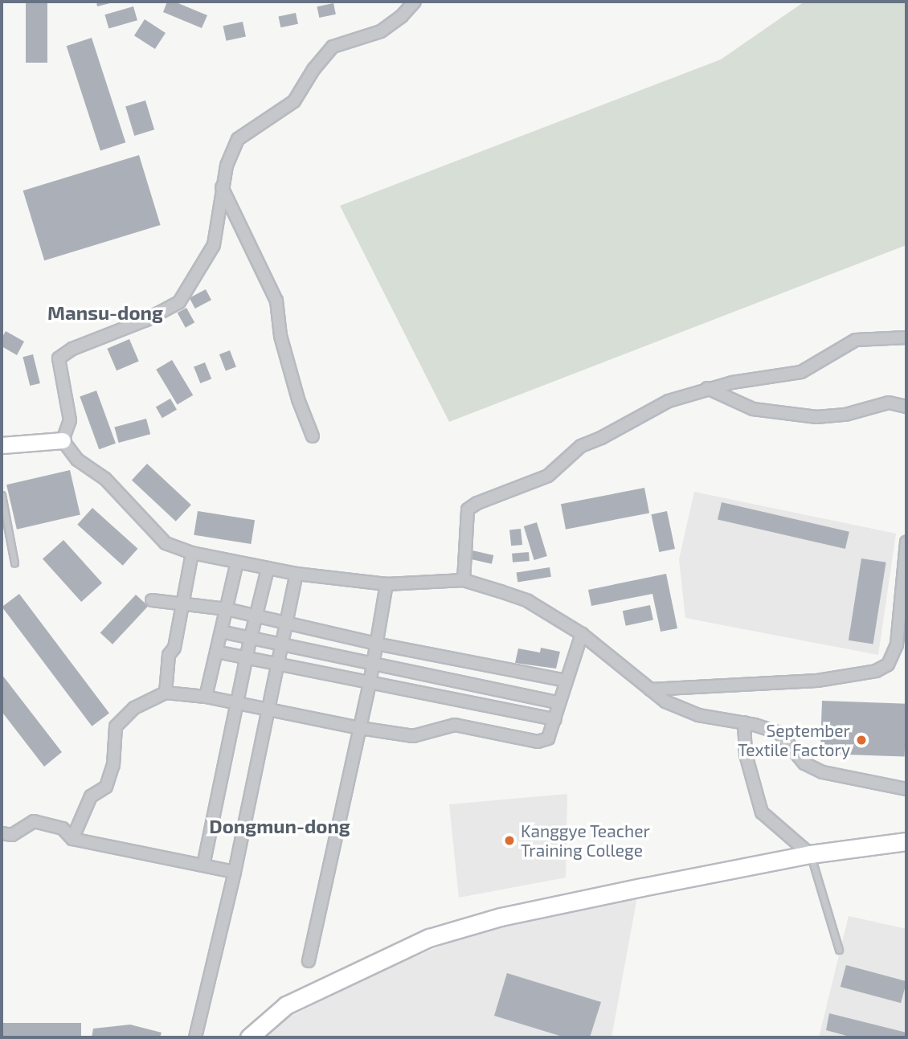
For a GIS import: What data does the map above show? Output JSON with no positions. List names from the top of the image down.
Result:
{
  "districts": ["Mansu-dong", "Dongmun-dong"],
  "places": ["September Textile Factory", "Kanggye Teacher Training College"]
}
